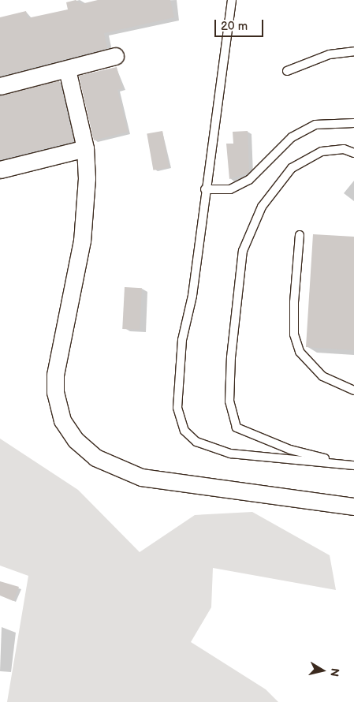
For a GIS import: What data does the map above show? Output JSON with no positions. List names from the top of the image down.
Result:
{
  "scale_bar": "20 m",
  "north": "right"
}
